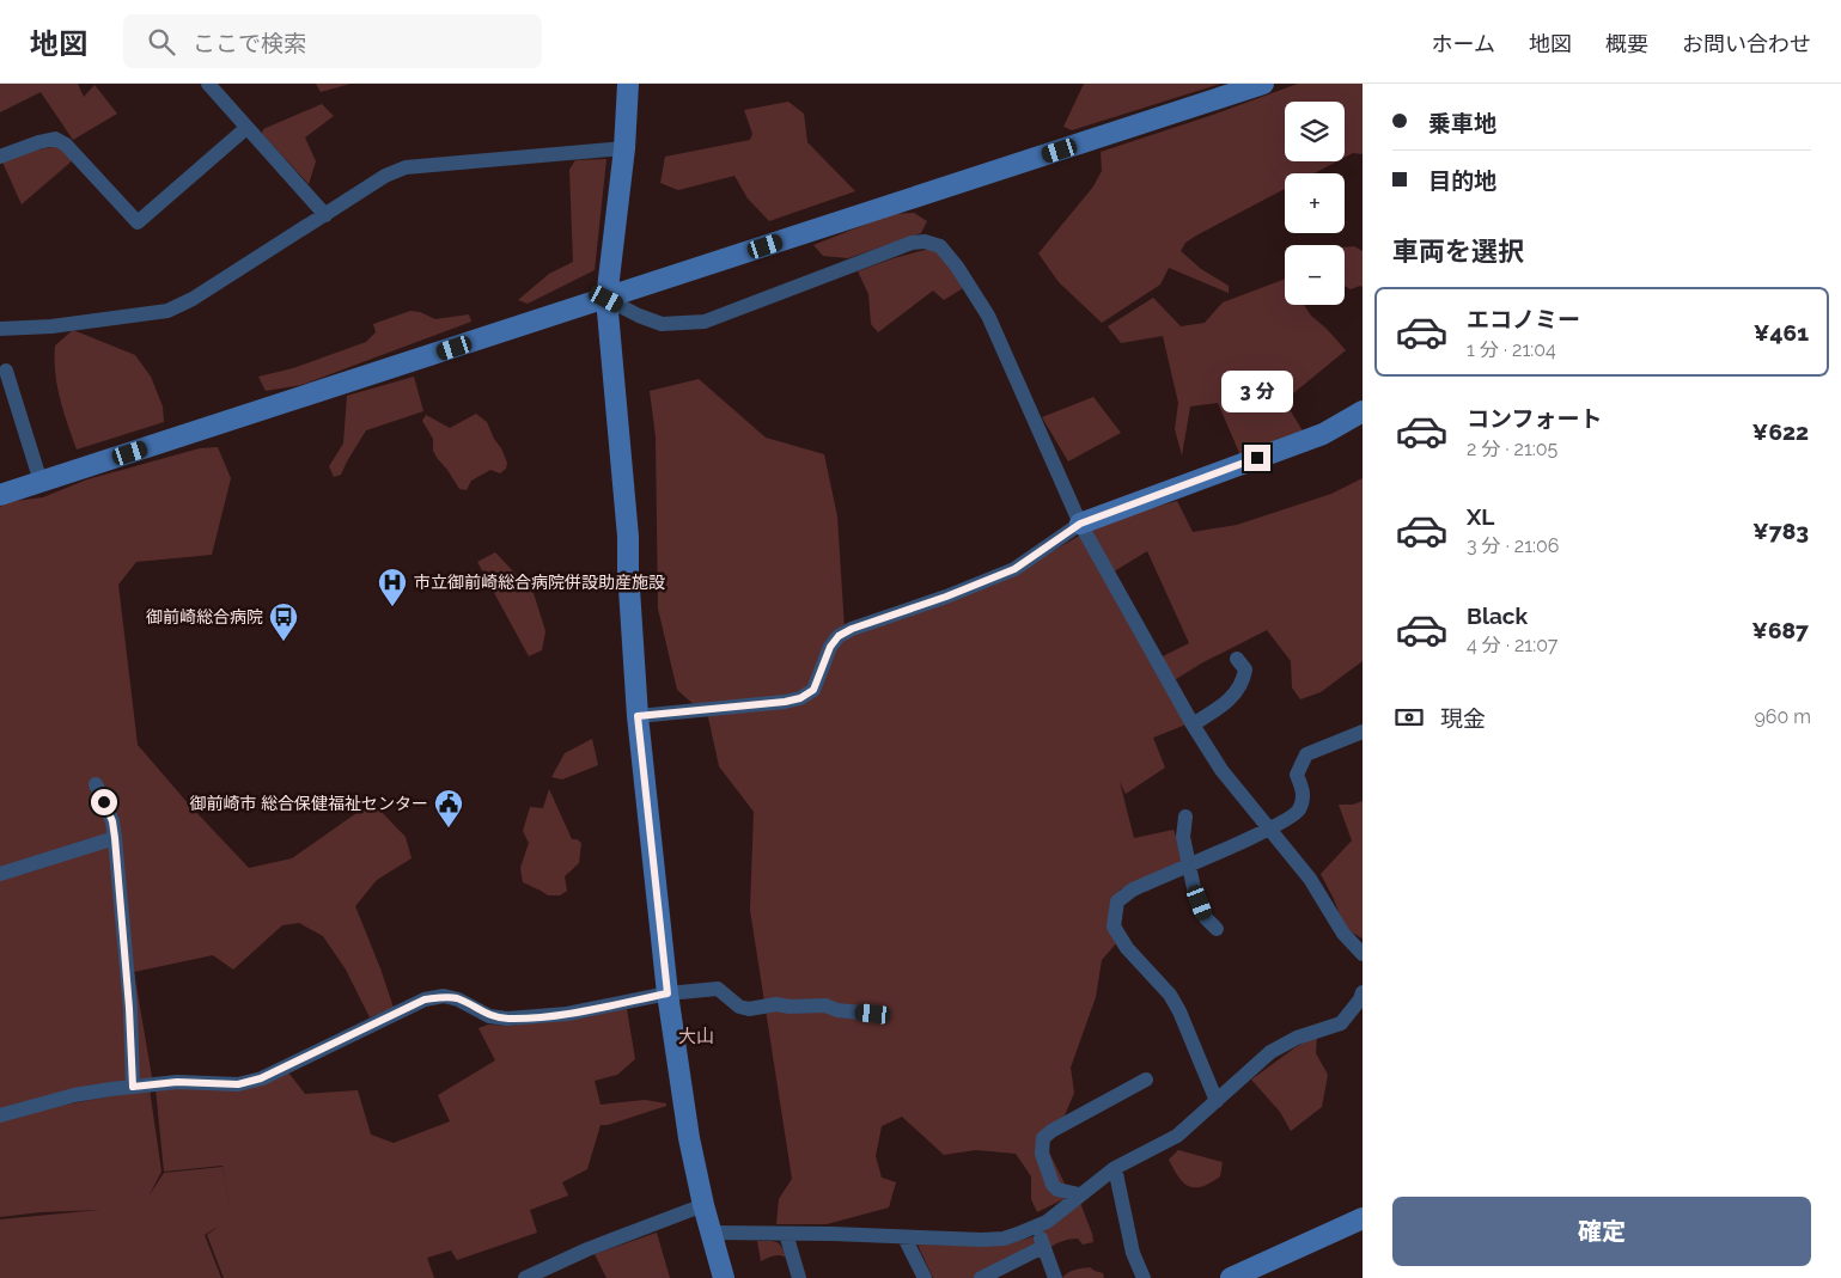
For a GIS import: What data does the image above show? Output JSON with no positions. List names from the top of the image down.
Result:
{
  "districts": ["大山"],
  "places": {
    "hospital": ["市立御前崎総合病院併設助産施設"],
    "bus stop": ["御前崎総合病院"],
    "public building": ["御前崎市 総合保健福祉センター"]
  },
  "page": {
    "header": "地図",
    "search": "ここで検索",
    "nav": [
      "ホーム",
      "地図",
      "概要",
      "お問い合わせ"
    ],
    "banner": ["乗車地", "目的地"],
    "map_buttons": ["+", "−"],
    "heading": "車両を選択",
    "list": [
      {
        "name": "エコノミー",
        "note": "1 分 · 21:04",
        "value": "¥461"
      },
      {
        "name": "コンフォート",
        "note": "2 分 · 21:05",
        "value": "¥622"
      },
      {
        "name": "XL",
        "note": "3 分 · 21:06",
        "value": "¥783"
      },
      {
        "name": "Black",
        "note": "4 分 · 21:07",
        "value": "¥687"
      }
    ],
    "bubble": "3 分",
    "pay": ["現金", "960 m"],
    "buttons": "確定"
  }
}
